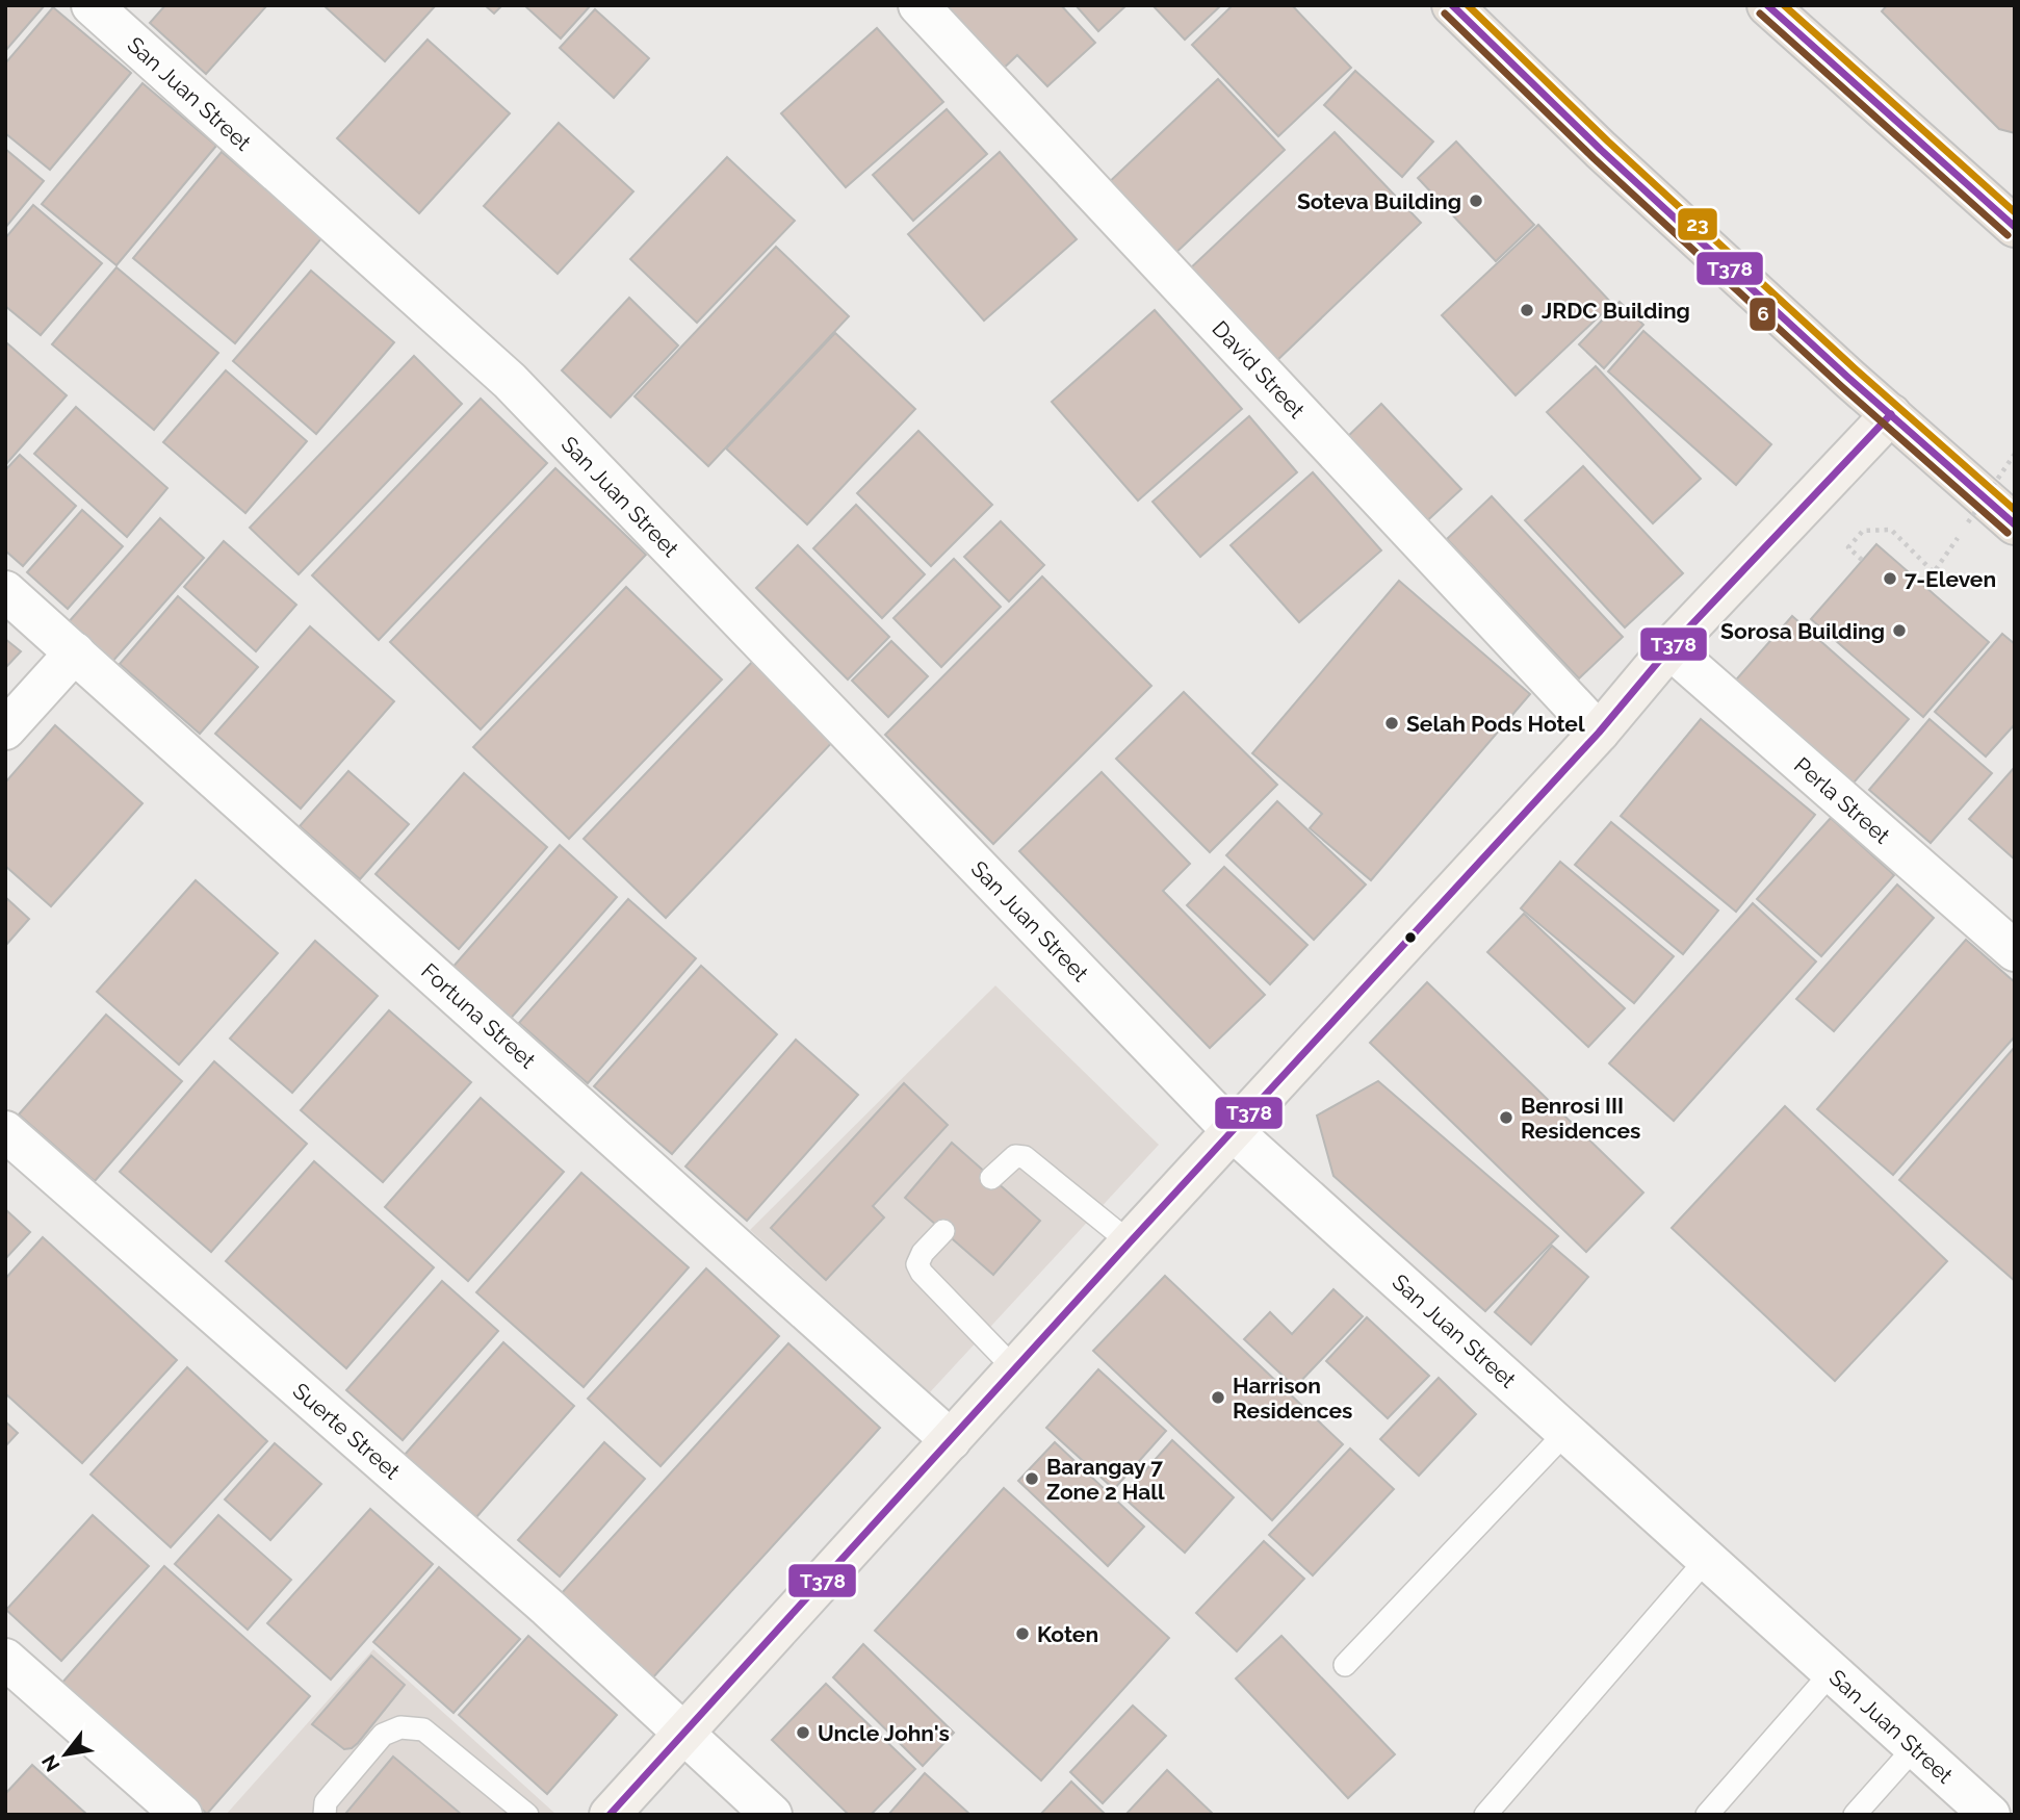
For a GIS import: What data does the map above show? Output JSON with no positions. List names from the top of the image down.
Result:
{
  "streets": {
    "street": [
      "San Juan Street",
      "David Street",
      "Perla Street",
      "Fortuna Street",
      "Suerte Street"
    ]
  },
  "places": [
    "Soteva Building",
    "JRDC Building",
    "7-Eleven",
    "Sorosa Building",
    "Selah Pods Hotel",
    "Benrosi III Residences",
    "Harrison Residences",
    "Barangay 7 Zone 2 Hall",
    "Koten",
    "Uncle John's"
  ],
  "lines": ["transit line T378", "transit line 23", "transit line 6"],
  "north": "bottom left"
}
